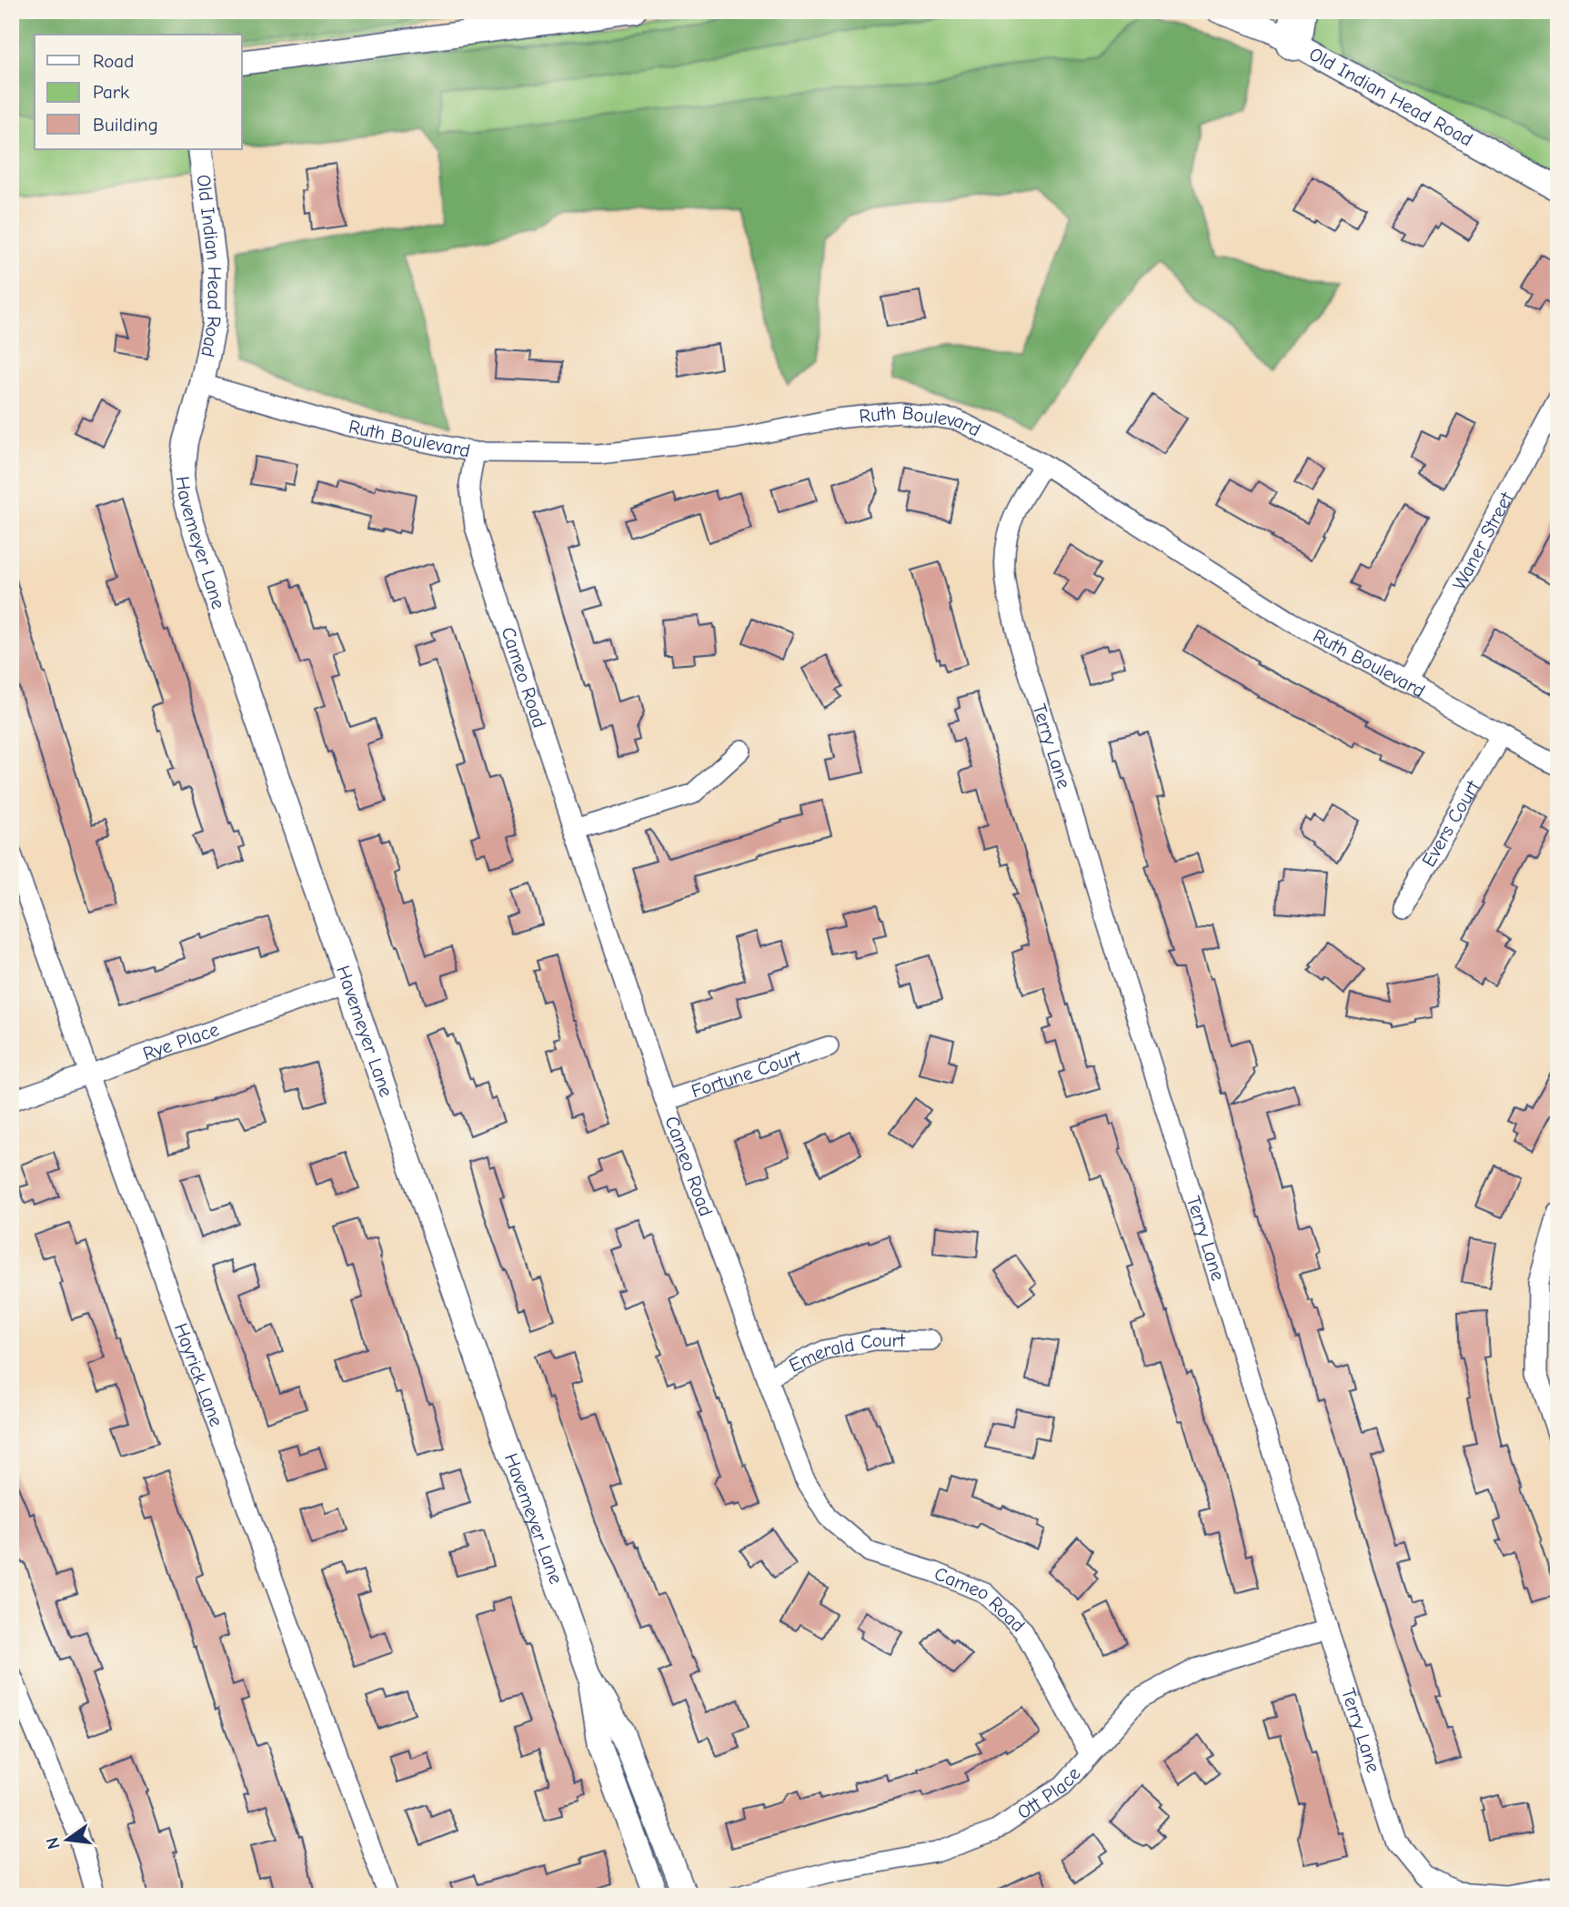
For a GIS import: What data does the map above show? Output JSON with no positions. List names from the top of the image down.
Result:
{
  "streets": {
    "street": [
      "Old Indian Head Road",
      "Ruth Boulevard",
      "Waner Street",
      "Havemeyer Lane",
      "Cameo Road",
      "Terry Lane",
      "Evers Court",
      "Rye Place",
      "Fortune Court",
      "Emerald Court",
      "Hayrick Lane",
      "Ott Place"
    ]
  },
  "crossings": [
    ["Old Indian Head Road", "Ruth Boulevard"],
    ["Old Indian Head Road", "Havemeyer Lane"],
    ["Ruth Boulevard", "Waner Street"],
    ["Ruth Boulevard", "Havemeyer Lane"],
    ["Ruth Boulevard", "Cameo Road"],
    ["Ruth Boulevard", "Terry Lane"],
    ["Ruth Boulevard", "Evers Court"],
    ["Havemeyer Lane", "Rye Place"],
    ["Cameo Road", "Fortune Court"],
    ["Cameo Road", "Emerald Court"],
    ["Cameo Road", "Ott Place"],
    ["Terry Lane", "Ott Place"],
    ["Rye Place", "Hayrick Lane"]
  ],
  "legend": ["Road", "Park", "Building"],
  "north": "left"
}
